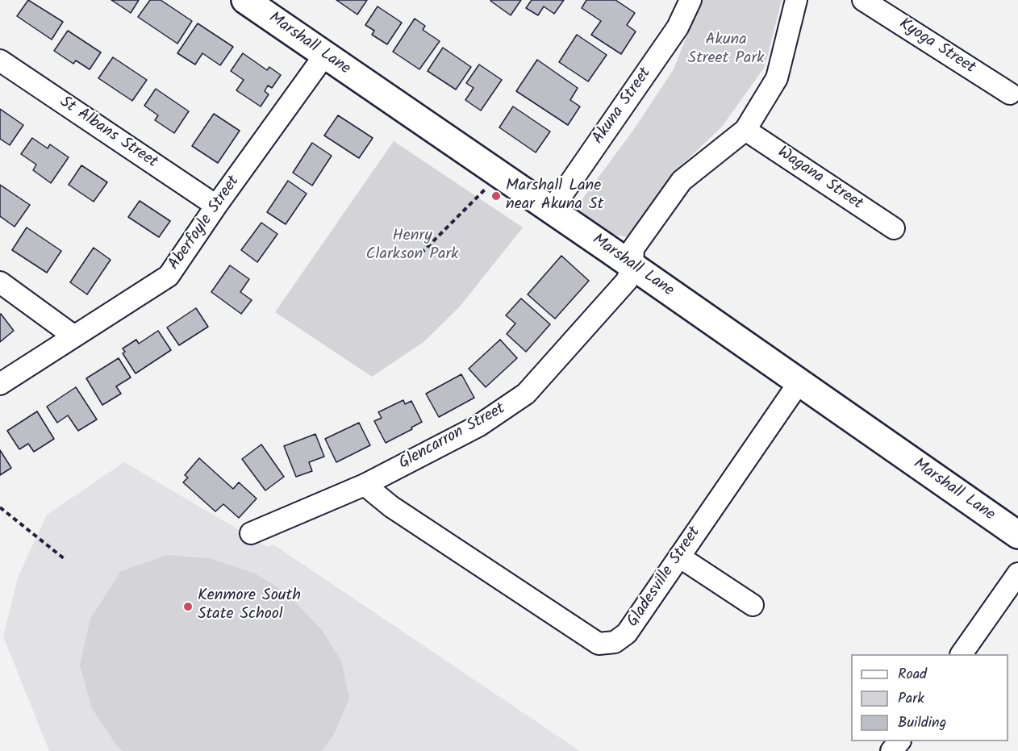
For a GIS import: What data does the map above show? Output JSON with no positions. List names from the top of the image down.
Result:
{
  "streets": {
    "street": [
      "Marshall Lane",
      "Kyoga Street",
      "Akuna Street",
      "St Albans Street",
      "Wagana Street",
      "Aberfoyle Street",
      "Glencarron Street",
      "Gladesville Street"
    ]
  },
  "crossings": [
    ["Marshall Lane", "Akuna Street"],
    ["Marshall Lane", "Aberfoyle Street"],
    ["Marshall Lane", "Glencarron Street"],
    ["Marshall Lane", "Gladesville Street"],
    ["St Albans Street", "Aberfoyle Street"],
    ["Wagana Street", "Glencarron Street"],
    ["Glencarron Street", "Gladesville Street"]
  ],
  "parks": ["Akuna Street Park", "Henry Clarkson Park"],
  "places": ["Marshall Lane near Akuna St", "Kenmore South State School"],
  "legend": ["Road", "Park", "Building"]
}
